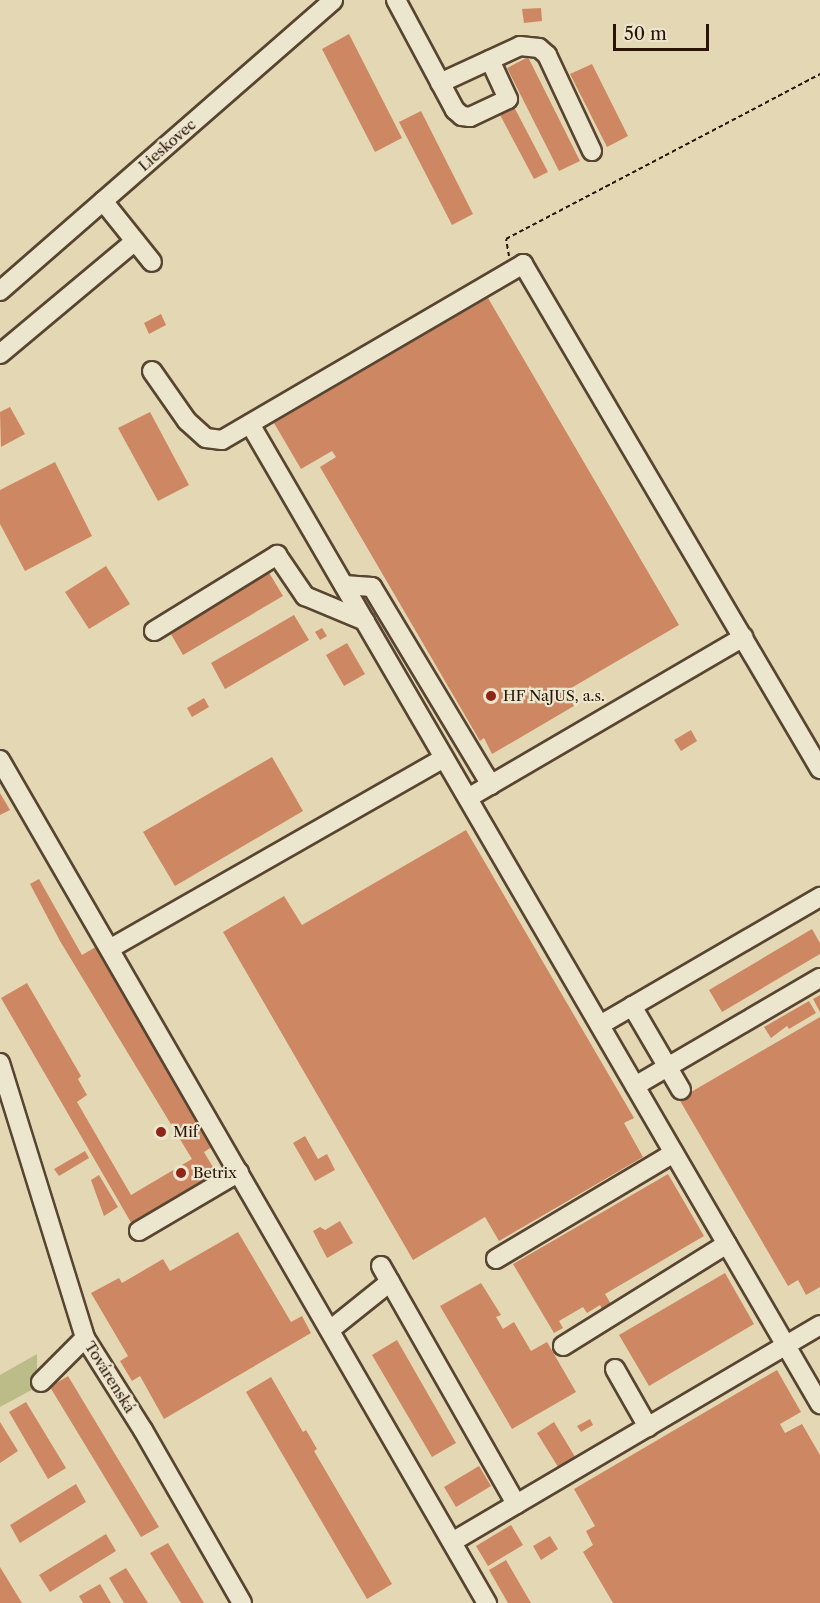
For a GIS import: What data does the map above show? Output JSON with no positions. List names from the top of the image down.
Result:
{
  "streets": {
    "lane": ["Lieskovec", "Továrenská"]
  },
  "places": ["HF NaJUS, a.s.", "Mif", "Betrix"],
  "scale_bar": "50 m"
}
